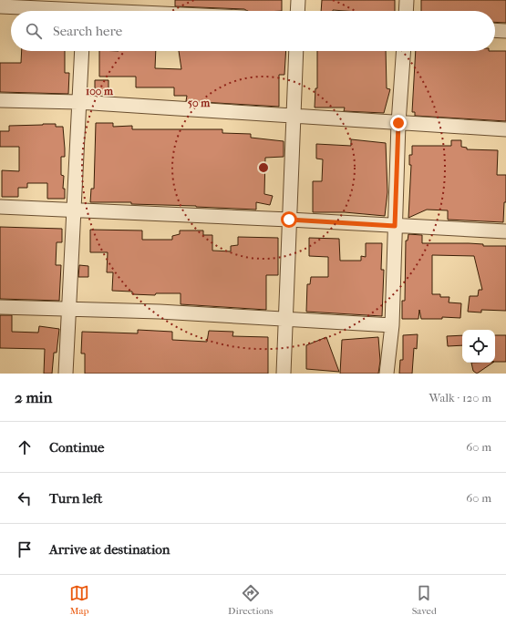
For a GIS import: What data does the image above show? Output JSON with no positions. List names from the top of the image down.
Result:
{
  "page": {
    "search": "Search here",
    "heading": ["2 min", "Walk · 120 m"],
    "list": [
      ["Continue", "60 m"],
      ["Turn left", "60 m"],
      "Arrive at destination"
    ],
    "nav": ["Map", "Directions", "Saved"]
  },
  "rings": ["100 m", "50 m"]
}
